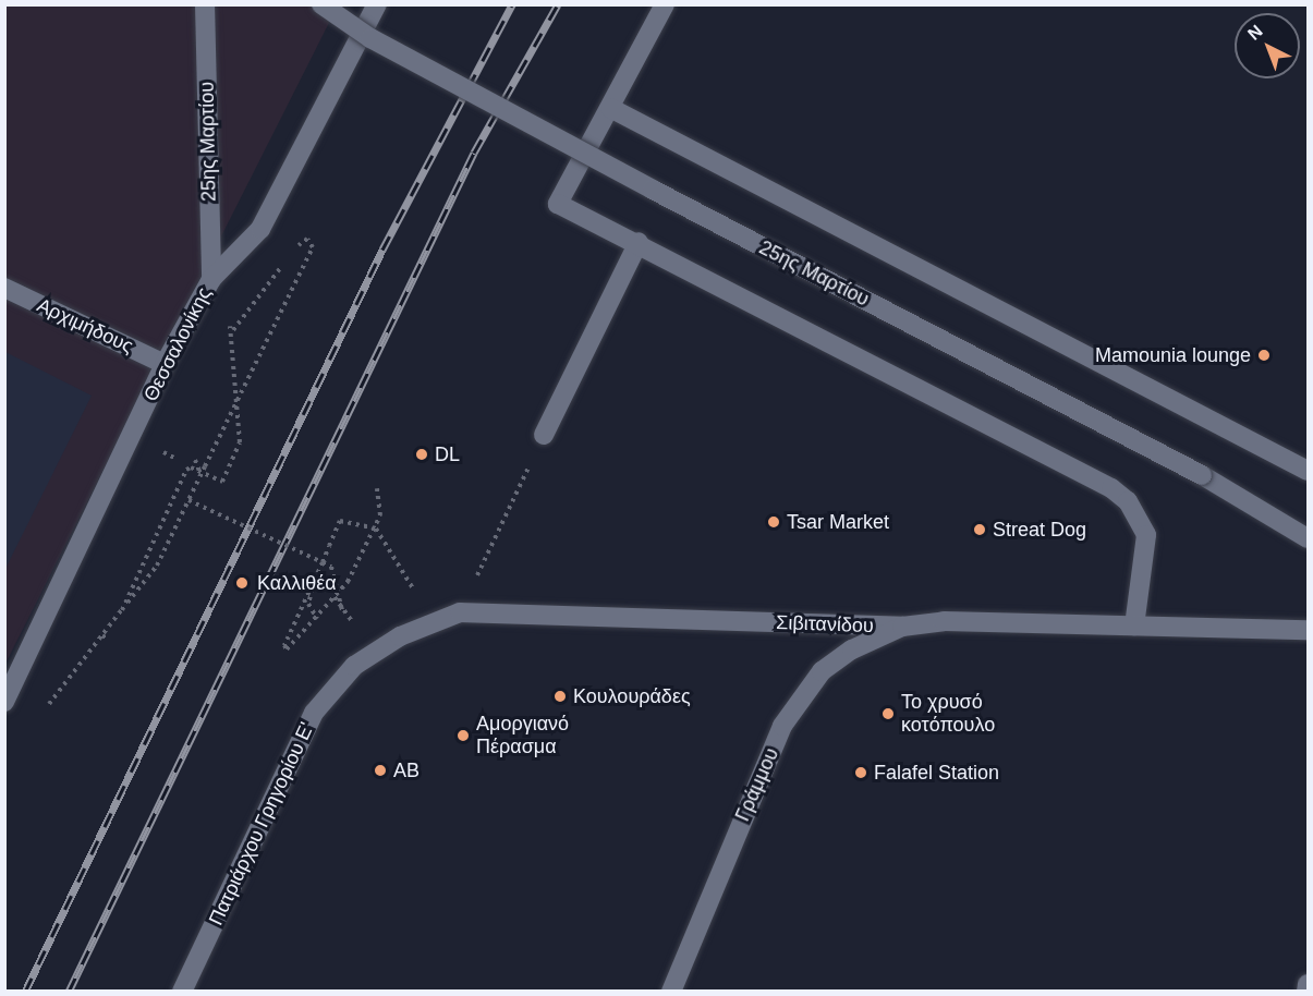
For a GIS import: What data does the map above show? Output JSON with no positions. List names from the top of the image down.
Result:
{
  "streets": {
    "street": [
      "25ης Μαρτίου",
      "Αρχιμήδους",
      "Θεσσαλονίκης",
      "Σιβιτανίδου",
      "Γράμμου",
      "Πατριάρχου Γρηγορίου Ε'"
    ]
  },
  "crossings": [
    ["25ης Μαρτίου", "Θεσσαλονίκης"],
    ["Αρχιμήδους", "Θεσσαλονίκης"],
    ["Σιβιτανίδου", "Γράμμου"],
    ["Σιβιτανίδου", "Πατριάρχου Γρηγορίου Ε'"]
  ],
  "places": [
    "Mamounia lounge",
    "DL",
    "Tsar Market",
    "Streat Dog",
    "Καλλιθέα",
    "Κουλουράδες",
    "Το χρυσό κοτόπουλο",
    "Αμοργιανό Πέρασμα",
    "ΑΒ",
    "Falafel Station"
  ],
  "north": "top left"
}
